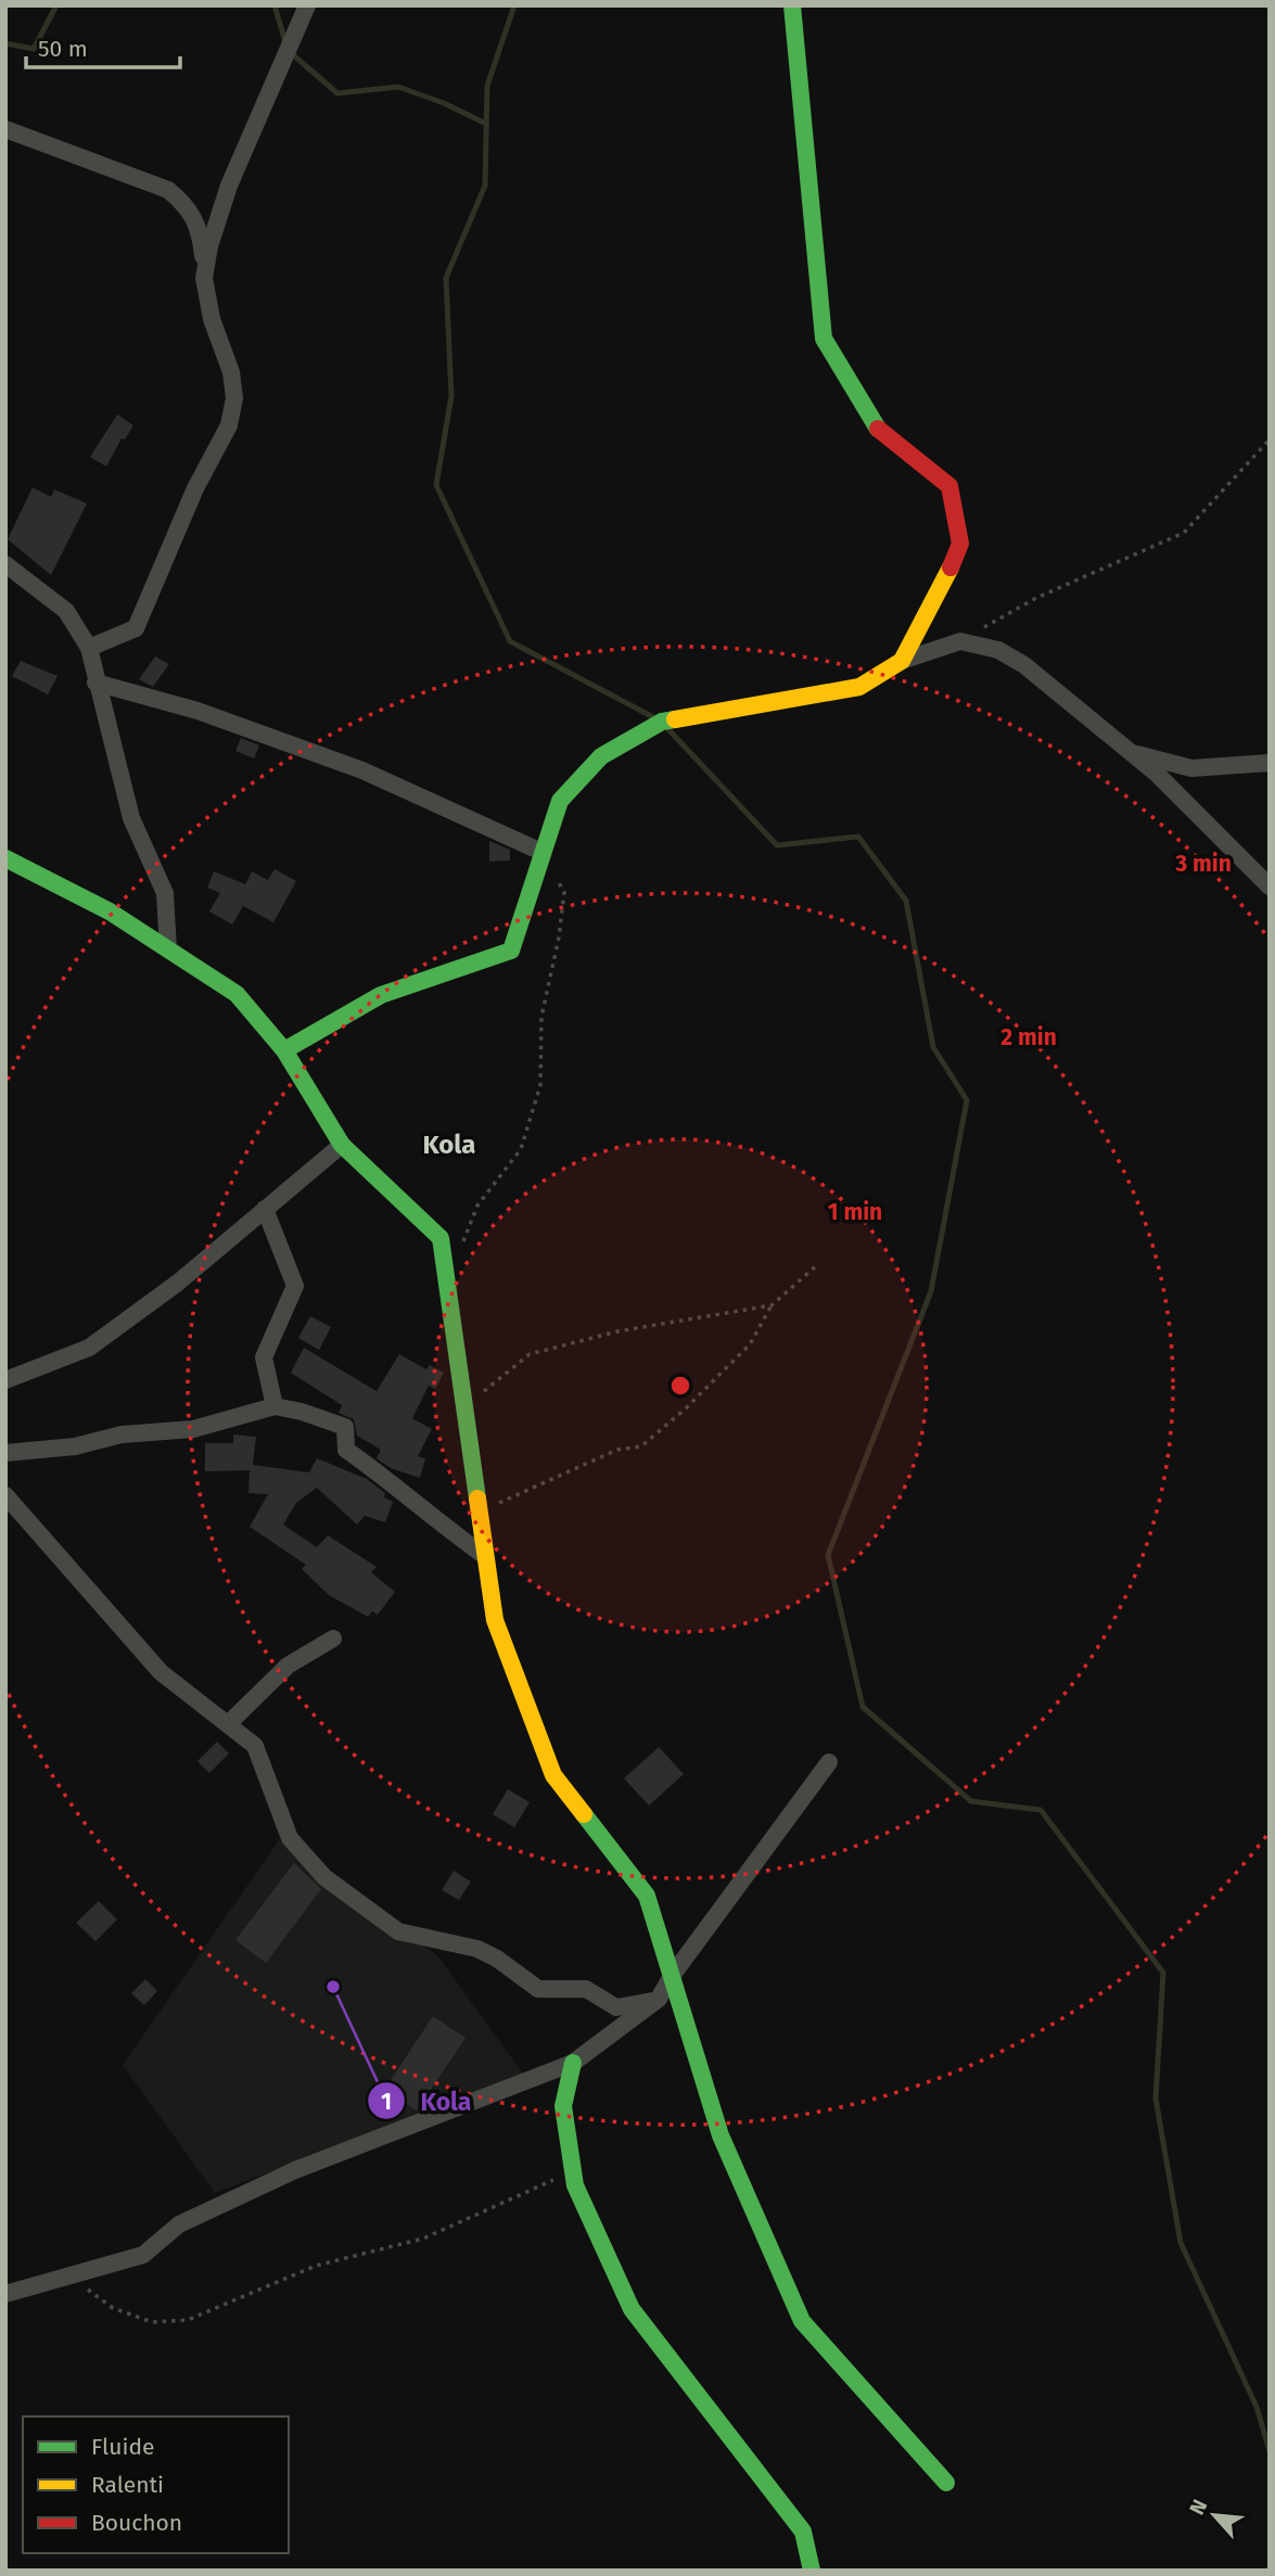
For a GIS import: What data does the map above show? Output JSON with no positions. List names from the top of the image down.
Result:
{
  "districts": ["Kola"],
  "places": ["Kola"],
  "legend": ["Fluide", "Ralenti", "Bouchon"],
  "scale_bar": "50 m",
  "north": "top left",
  "rings": ["3 min", "2 min", "1 min"]
}
